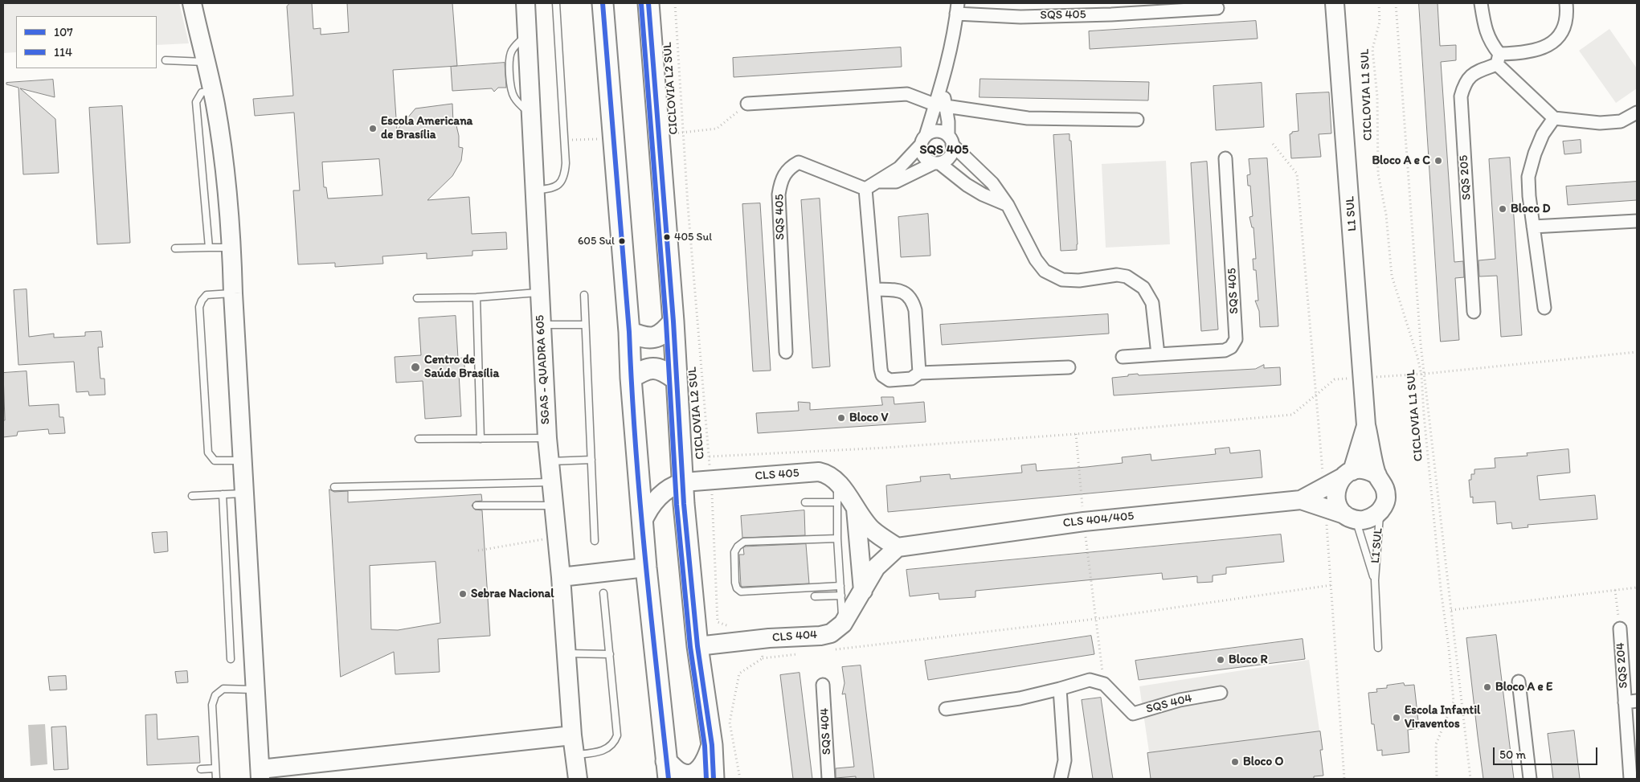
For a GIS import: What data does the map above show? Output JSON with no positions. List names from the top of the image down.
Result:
{
  "streets": {
    "street": [
      "SQS 405",
      "SQS 205",
      "L1 SUL",
      "SGAS - QUADRA 605",
      "CLS 405",
      "CLS 404/405",
      "CLS 404",
      "SQS 204",
      "SQS 404"
    ],
    "path": ["CICLOVIA L2 SUL", "CICLOVIA L1 SUL"]
  },
  "crossings": [
    ["CICLOVIA L2 SUL", "CLS 405"],
    ["L1 SUL", "CLS 404/405"],
    ["CLS 404/405", "CLS 404"]
  ],
  "districts": ["SQS 405"],
  "places": [
    "Escola Americana de Brasília",
    "Bloco A e C",
    "Bloco D",
    "405 Sul",
    "605 Sul",
    "Centro de Saúde Brasília",
    "Bloco V",
    "Sebrae Nacional",
    "Bloco R",
    "Bloco A e E",
    "Escola Infantil Viraventos",
    "Bloco O"
  ],
  "lines": ["transit line 107", "transit line 114"],
  "legend": ["107", "114"],
  "scale_bar": "50 m"
}
